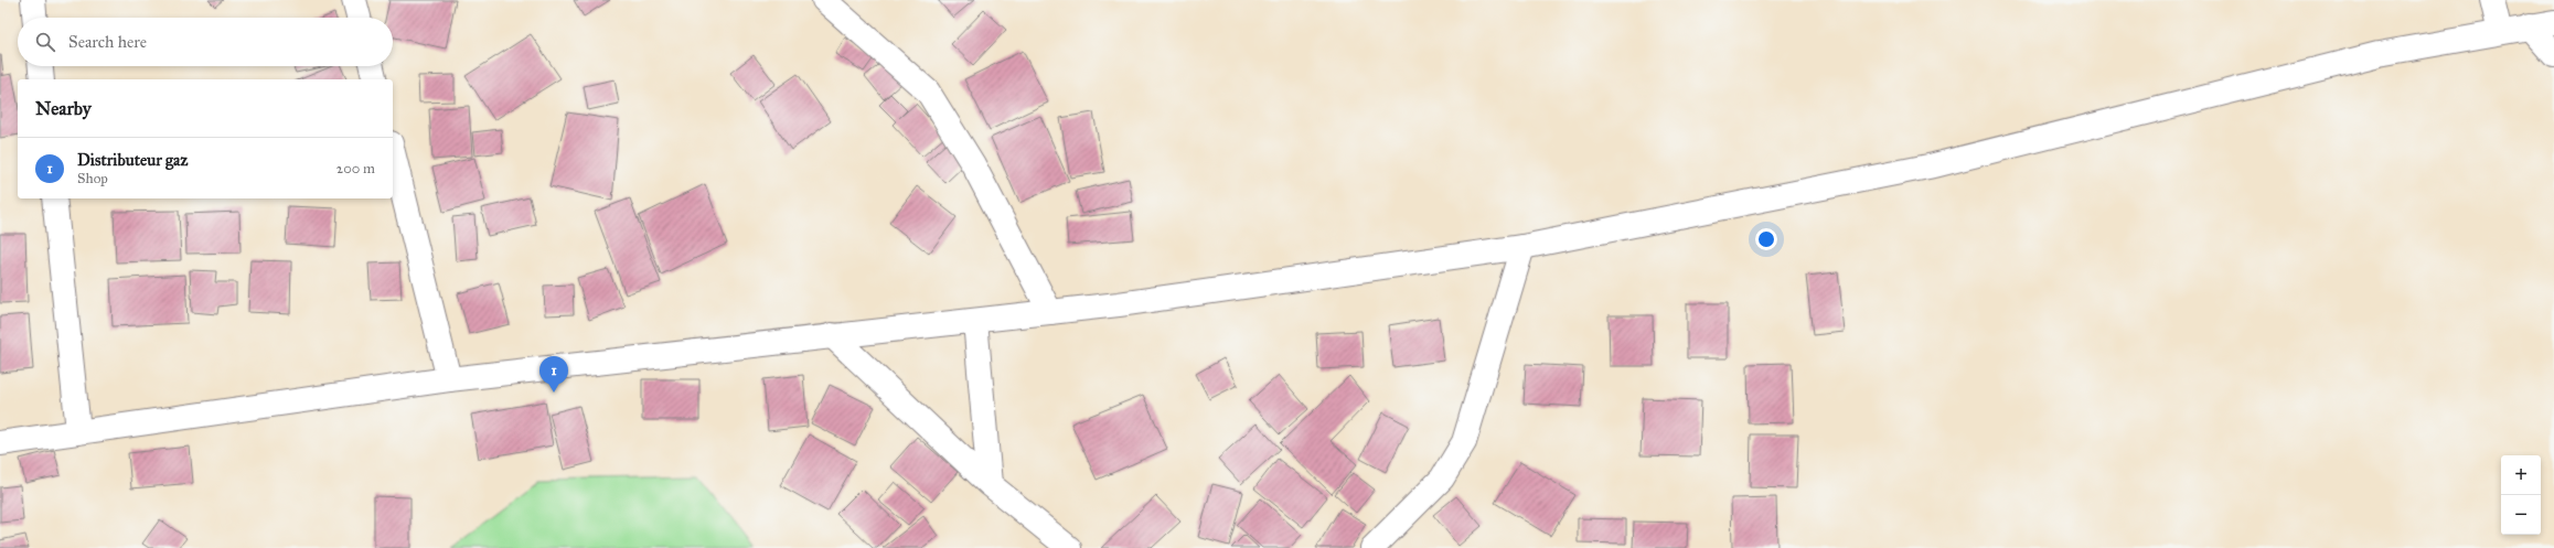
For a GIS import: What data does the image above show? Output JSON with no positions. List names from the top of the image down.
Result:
{
  "page": {
    "search": "Search here",
    "heading": "Nearby",
    "list": [
      {
        "mark": "1",
        "name": "Distributeur gaz",
        "note": "Shop",
        "value": "200 m"
      }
    ],
    "pins": "1",
    "map_buttons": ["+", "−"]
  }
}
